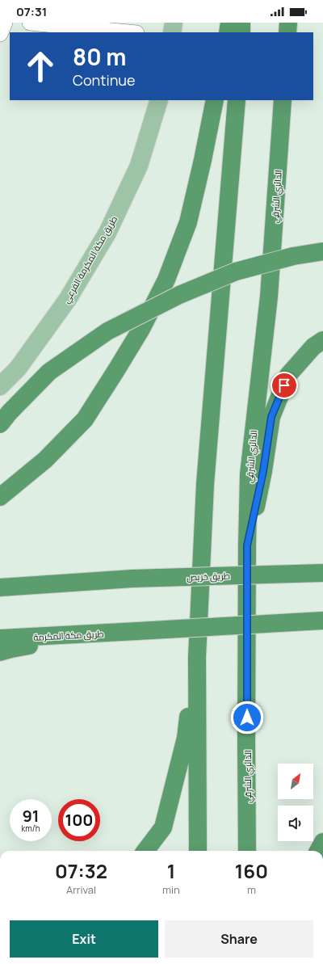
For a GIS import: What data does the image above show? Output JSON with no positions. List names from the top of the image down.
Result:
{
  "streets": {
    "highway": ["الدائري الشرقي", "طريق خريص", "طريق مكة المكرمة"],
    "main road": ["طريق مكة المكرمة الفرعي"]
  },
  "north": "top right",
  "page": {
    "status": "07:31",
    "turn": ["80 m", "Continue"],
    "speed": "91 km/h",
    "limit": "100",
    "eta": [
      "07:32",
      "Arrival",
      "1",
      "min",
      "160",
      "m"
    ],
    "buttons": ["Exit", "Share"]
  }
}
